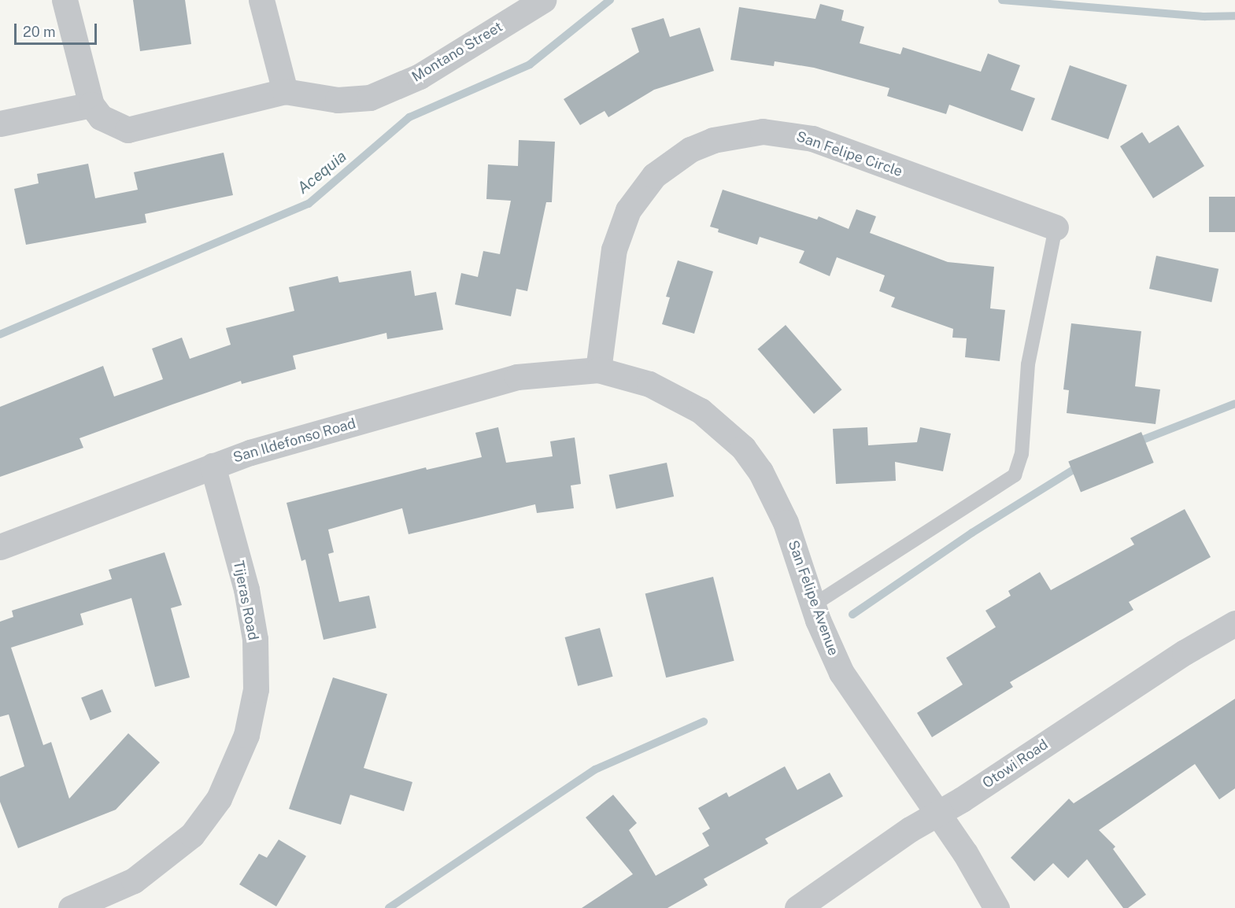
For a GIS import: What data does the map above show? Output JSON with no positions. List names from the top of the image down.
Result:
{
  "streets": {
    "street": [
      "Montano Street",
      "San Felipe Circle",
      "San Ildefonso Road",
      "San Felipe Avenue",
      "Tijeras Road",
      "Otowi Road"
    ]
  },
  "crossings": [
    ["San Felipe Circle", "San Ildefonso Road"],
    ["San Felipe Circle", "San Felipe Avenue"],
    ["San Ildefonso Road", "San Felipe Avenue"],
    ["San Ildefonso Road", "Tijeras Road"],
    ["San Felipe Avenue", "Otowi Road"]
  ],
  "water": ["Acequia"],
  "scale_bar": "20 m"
}
